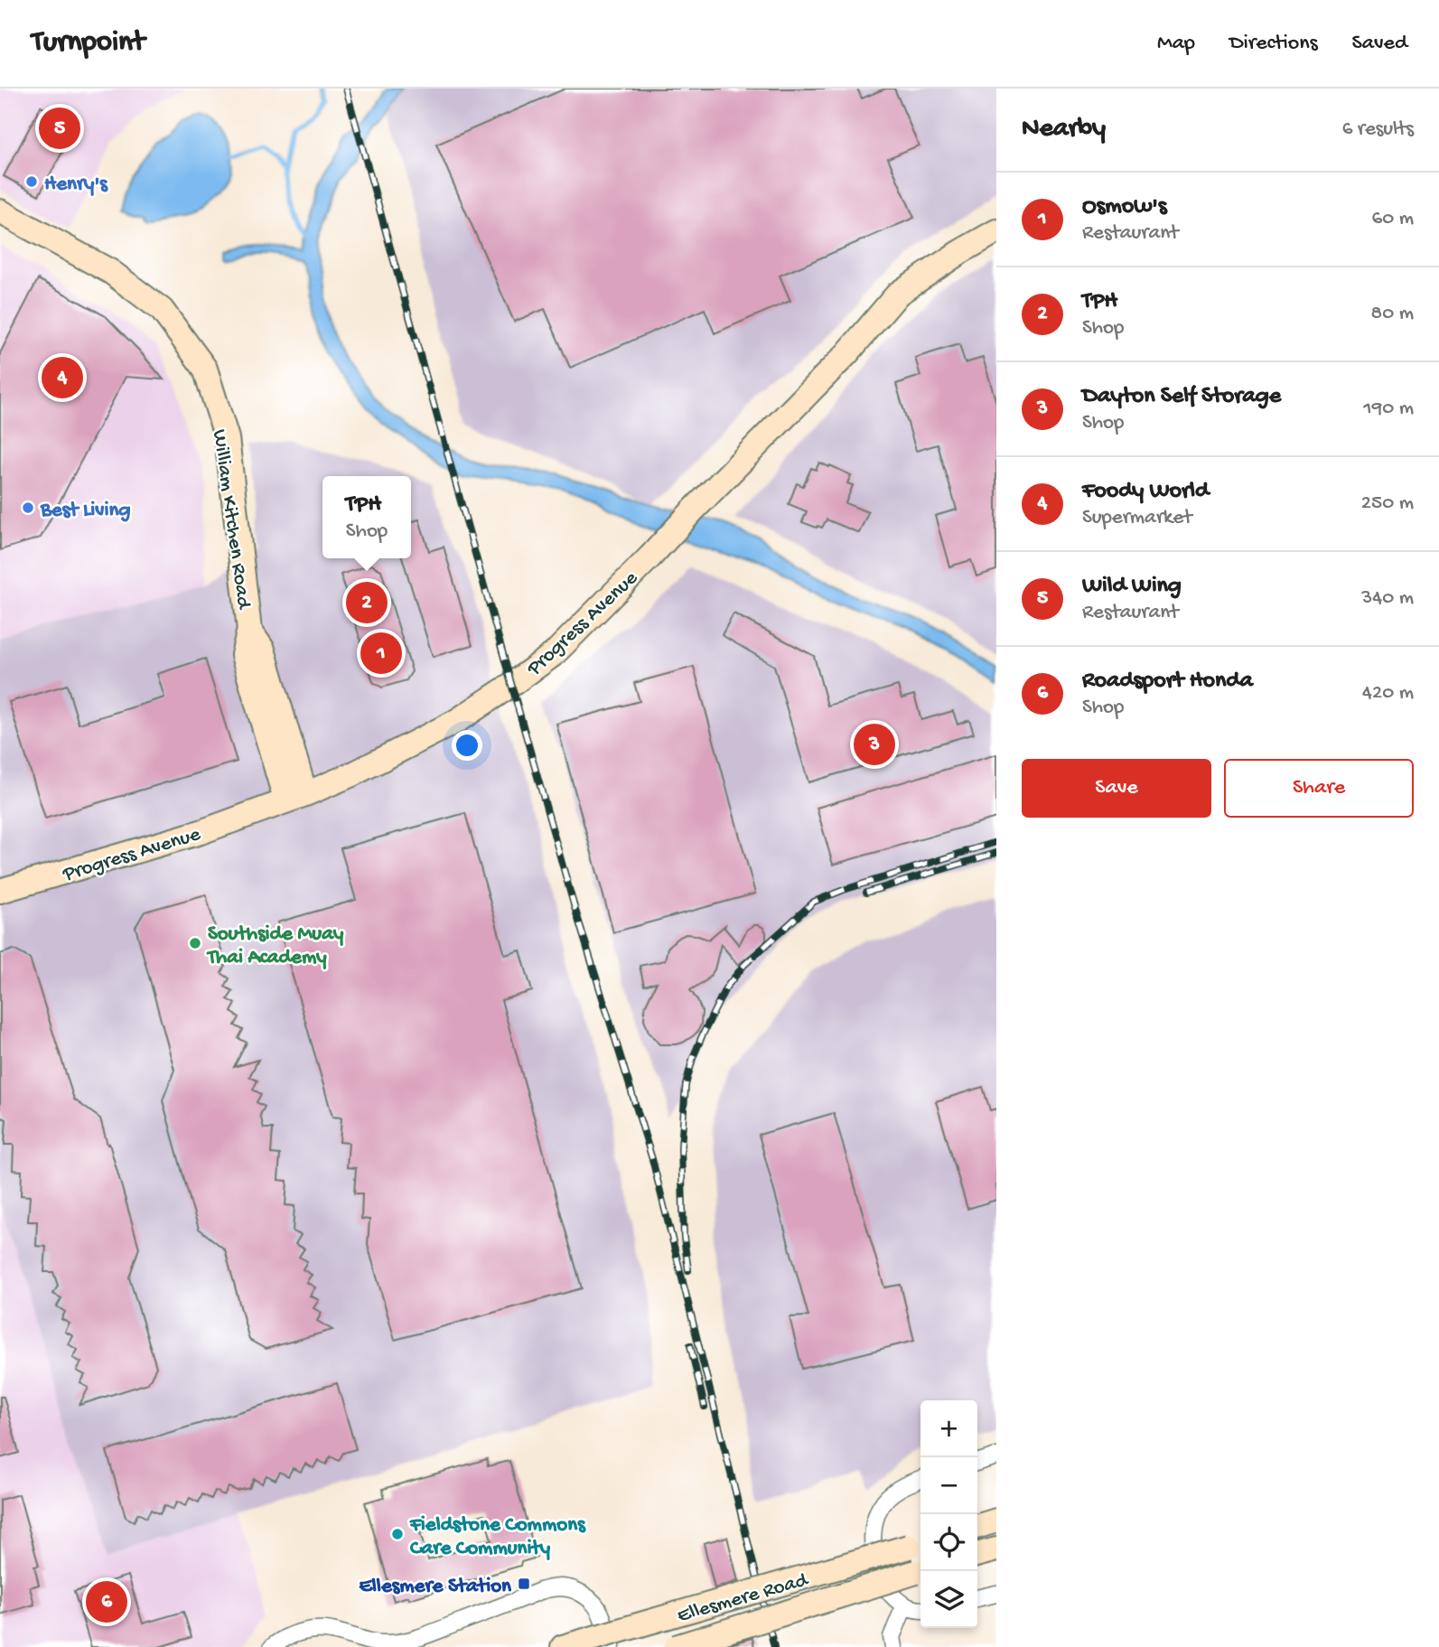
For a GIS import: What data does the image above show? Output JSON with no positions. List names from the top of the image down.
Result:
{
  "streets": {
    "main road": ["William Kitchen Road", "Progress Avenue", "Ellesmere Road"]
  },
  "crossings": [
    ["William Kitchen Road", "Progress Avenue"]
  ],
  "places": {
    "other": [
      "Henry's",
      "Best Living",
      "Southside Muay Thai Academy",
      "Fieldstone Commons Care Community"
    ],
    "transit": ["Ellesmere Station"]
  },
  "page": {
    "header": "Turnpoint",
    "nav": ["Map", "Directions", "Saved"],
    "heading": ["Nearby", "6 results"],
    "pins": [
      "5",
      "4",
      "2",
      "1",
      "3",
      "6"
    ],
    "list": [
      {
        "mark": "1",
        "name": "Osmow's",
        "note": "Restaurant",
        "value": "60 m"
      },
      {
        "mark": "2",
        "name": "TPH",
        "note": "Shop",
        "value": "80 m"
      },
      {
        "mark": "3",
        "name": "Dayton Self Storage",
        "note": "Shop",
        "value": "190 m"
      },
      {
        "mark": "4",
        "name": "Foody World",
        "note": "Supermarket",
        "value": "250 m"
      },
      {
        "mark": "5",
        "name": "Wild Wing",
        "note": "Restaurant",
        "value": "340 m"
      },
      {
        "mark": "6",
        "name": "Roadsport Honda",
        "note": "Shop",
        "value": "420 m"
      }
    ],
    "popup": ["TPH", "Shop"],
    "buttons": ["Save", "Share"],
    "map_buttons": ["+", "−"]
  }
}
